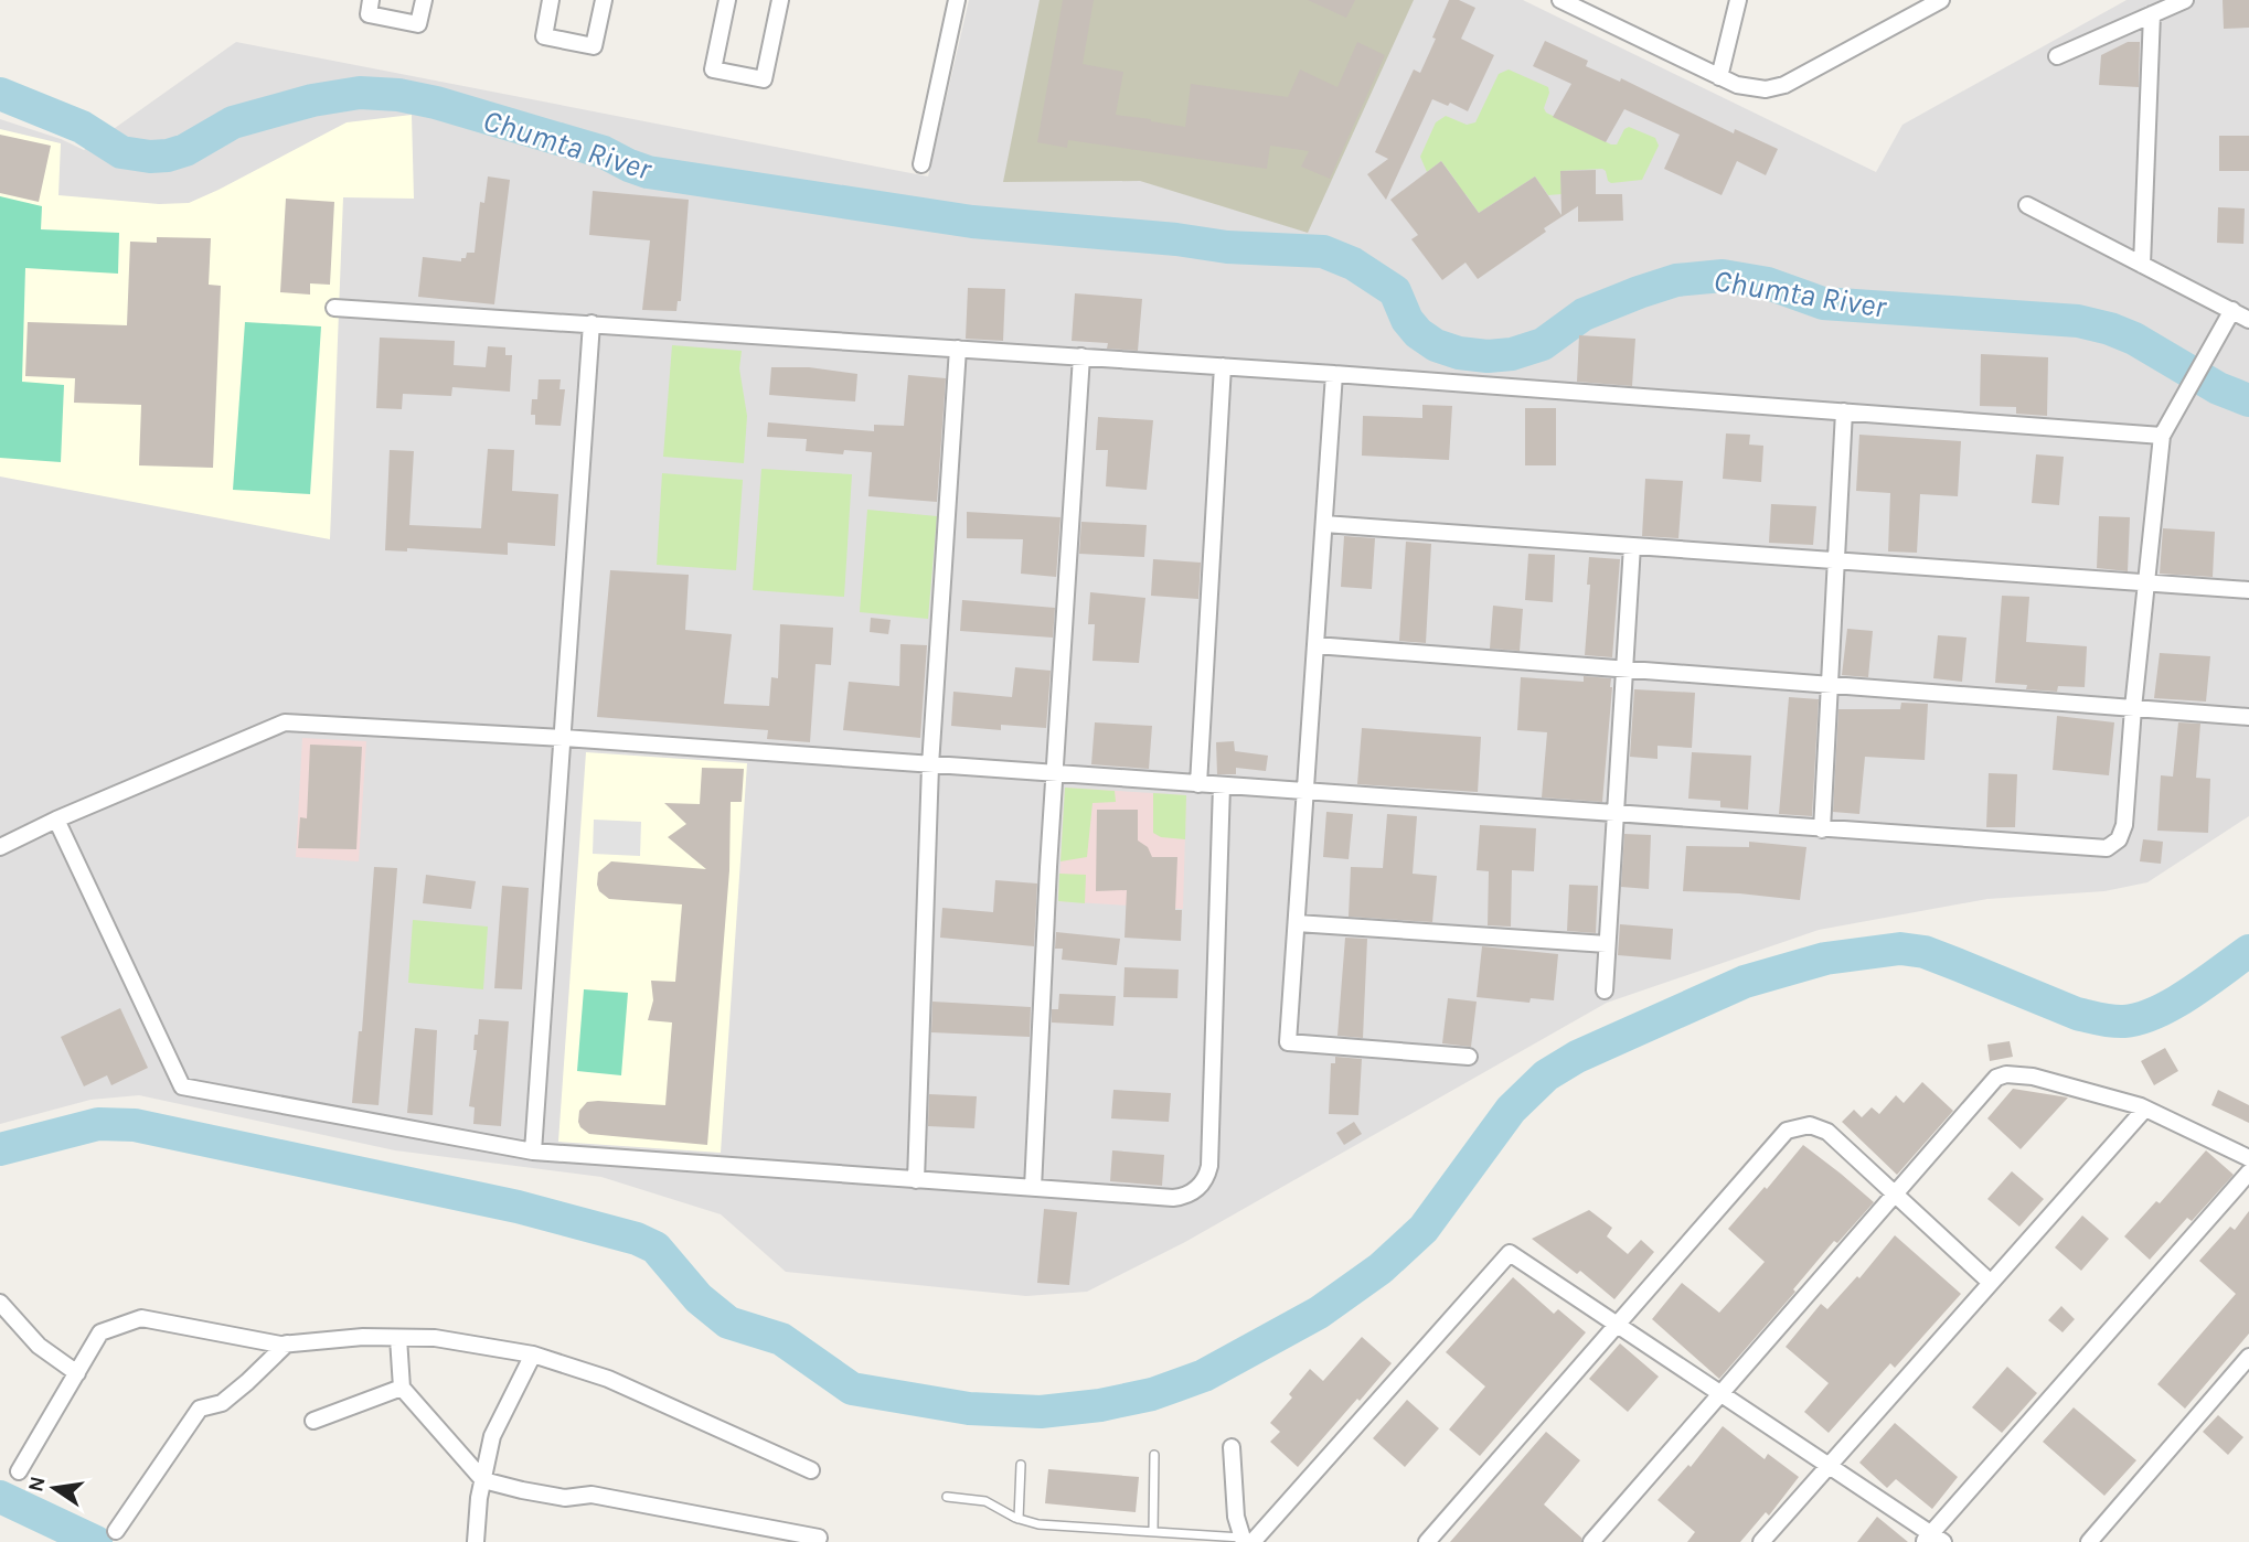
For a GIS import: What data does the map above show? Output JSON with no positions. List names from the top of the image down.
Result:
{
  "water": ["Chumta River"],
  "north": "left"
}
